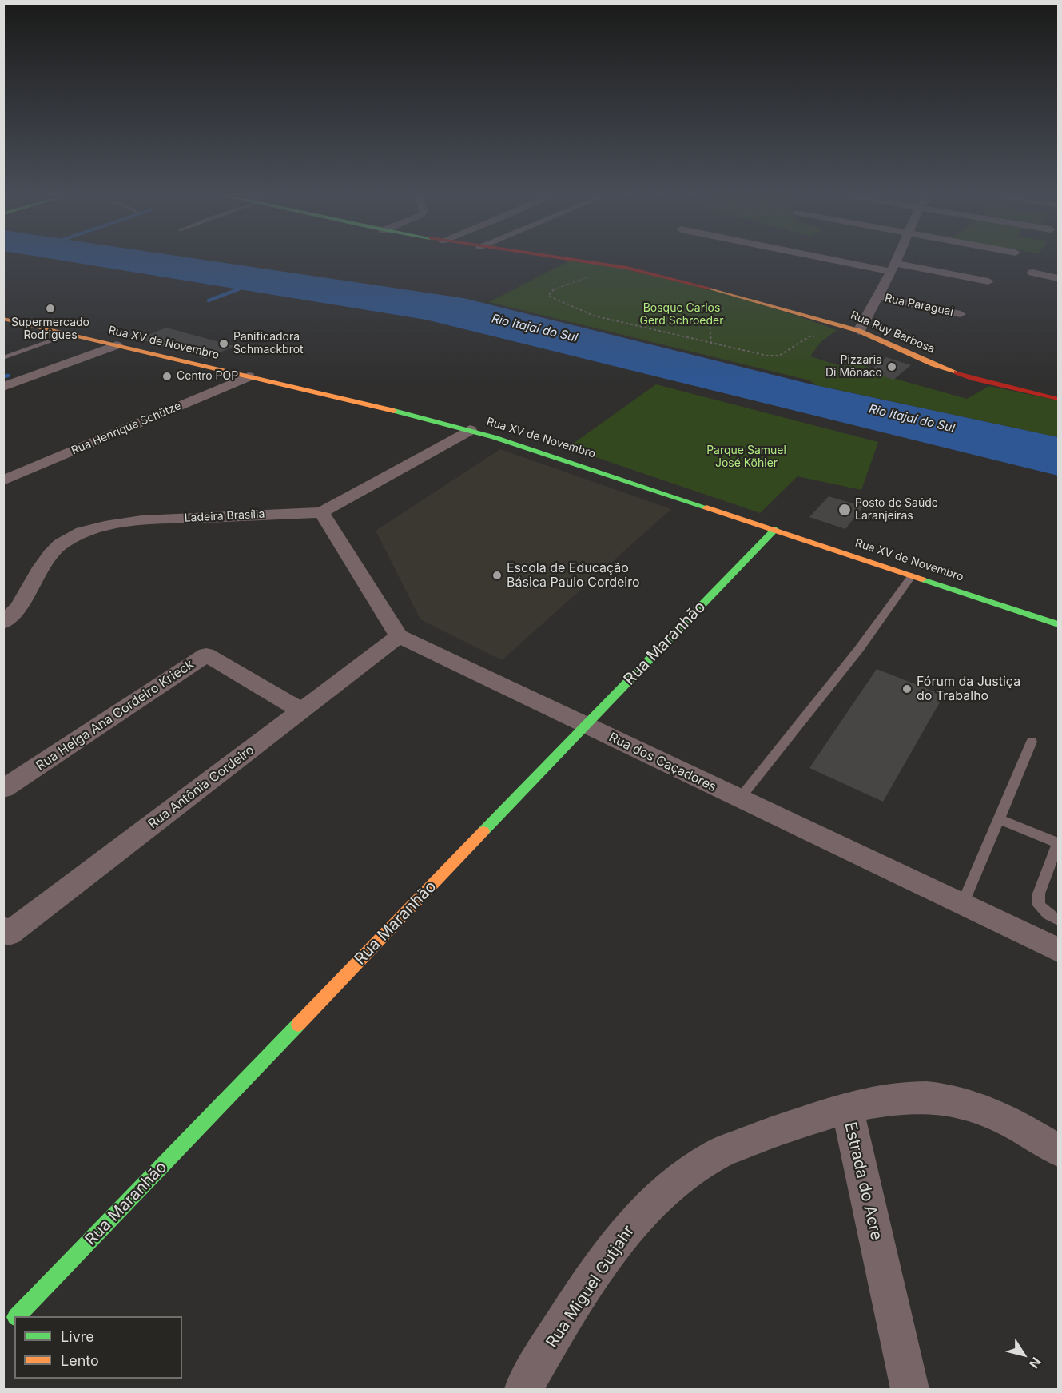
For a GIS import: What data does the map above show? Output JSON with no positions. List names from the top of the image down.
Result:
{
  "streets": {
    "main road": ["Rua Ruy Barbosa", "Rua XV de Novembro", "Rua Maranhão"],
    "street": [
      "Rua Paraguai",
      "Rua Henrique Schütze",
      "Ladeira Brasília",
      "Rua Helga Ana Cordeiro Krieck",
      "Rua dos Caçadores",
      "Rua Antônia Cordeiro",
      "Estrada do Acre",
      "Rua Miguel Gutjahr"
    ]
  },
  "crossings": [
    ["Rua XV de Novembro", "Rua Henrique Schütze"],
    ["Rua XV de Novembro", "Ladeira Brasília"],
    ["Rua XV de Novembro", "Rua Maranhão"],
    ["Rua Maranhão", "Rua dos Caçadores"],
    ["Rua Helga Ana Cordeiro Krieck", "Rua Antônia Cordeiro"],
    ["Rua dos Caçadores", "Rua Antônia Cordeiro"],
    ["Estrada do Acre", "Rua Miguel Gutjahr"]
  ],
  "water": ["Rio Itajaí do Sul"],
  "parks": ["Bosque Carlos Gerd Schroeder", "Parque Samuel José Köhler"],
  "places": [
    "Supermercado Rodrigues",
    "Panificadora Schmackbrot",
    "Pizzaria Di Mônaco",
    "Centro POP",
    "Posto de Saúde Laranjeiras",
    "Escola de Educação Básica Paulo Cordeiro",
    "Fórum da Justiça do Trabalho"
  ],
  "legend": ["Livre", "Lento"],
  "north": "bottom right"
}
